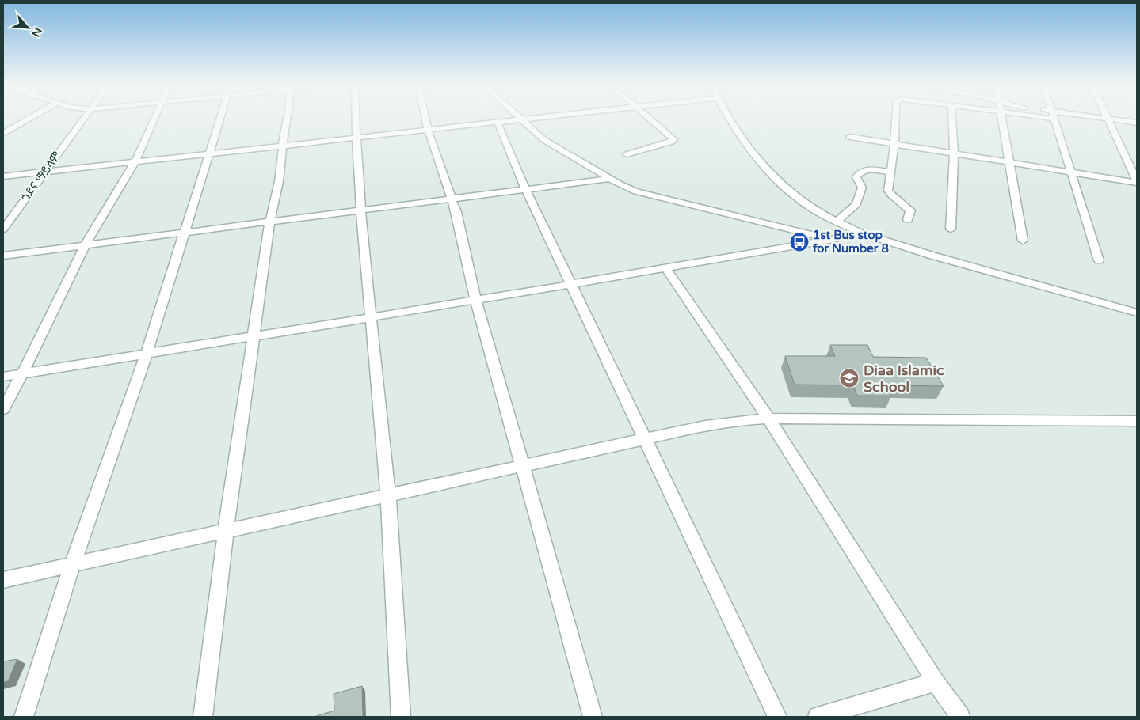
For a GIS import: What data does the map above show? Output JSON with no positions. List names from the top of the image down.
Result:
{
  "streets": {
    "street": ["ጎደና ማይላም"]
  },
  "places": {
    "bus stop": ["1st Bus stop for Number 8"],
    "school or university": ["Diaa Islamic School"]
  },
  "north": "bottom right"
}
